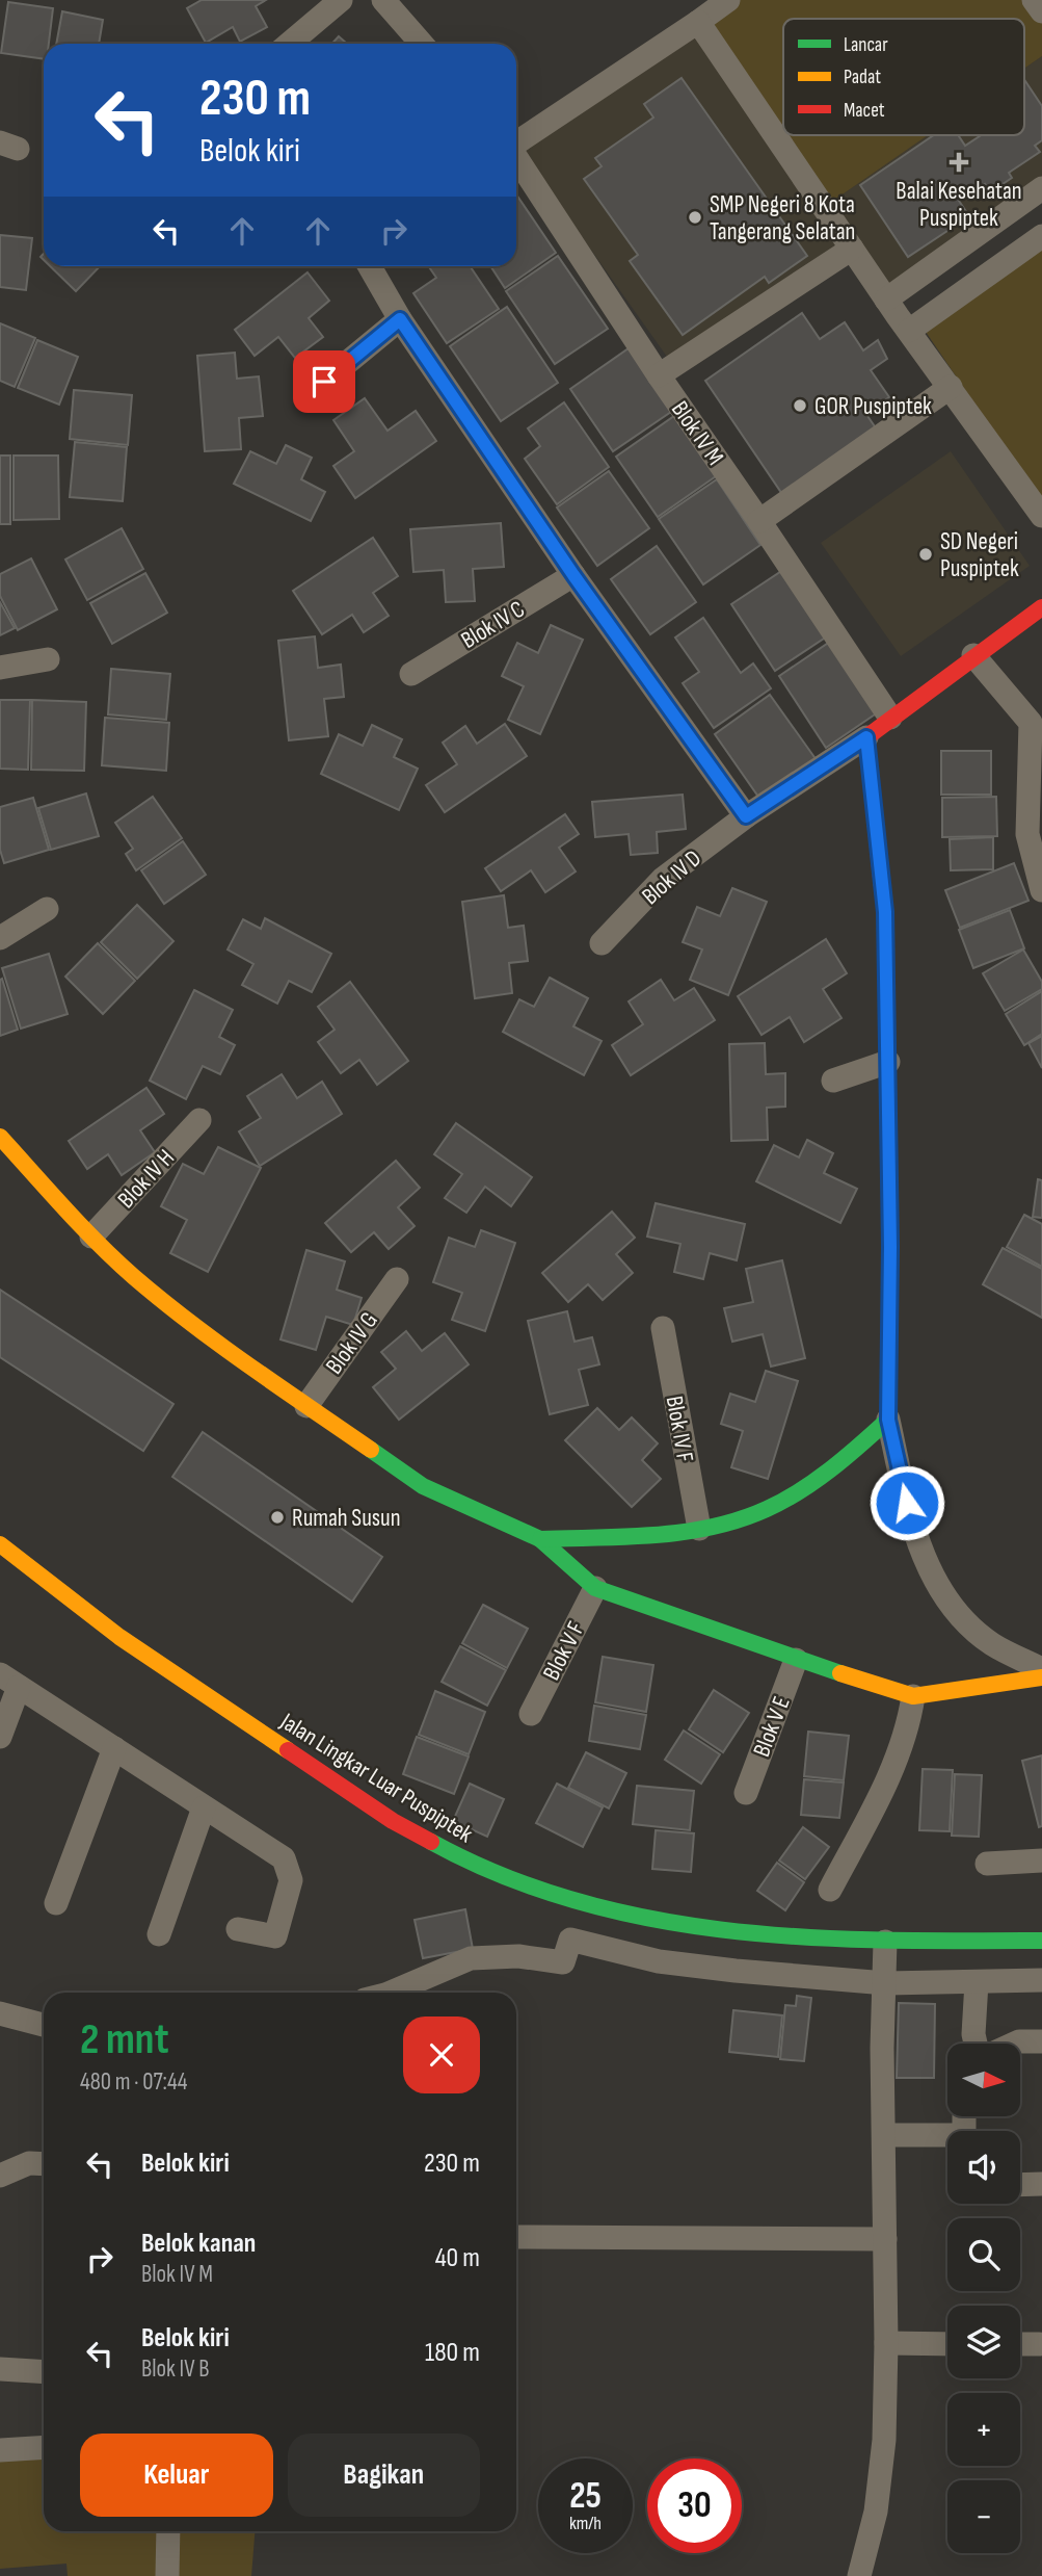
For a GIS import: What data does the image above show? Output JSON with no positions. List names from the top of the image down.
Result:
{
  "streets": {
    "street": [
      "Blok IV M",
      "Blok IV C",
      "Blok IV D",
      "Blok IV H",
      "Blok IV G",
      "Blok IV F",
      "Blok V F",
      "Blok V E",
      "Jalan Lingkar Luar Puspiptek"
    ]
  },
  "places": {
    "health": ["Balai Kesehatan Puspiptek"],
    "other": [
      "SMP Negeri 8 Kota Tangerang Selatan",
      "GOR Puspiptek",
      "SD Negeri Puspiptek",
      "Rumah Susun"
    ]
  },
  "legend": ["Lancar", "Padat", "Macet"],
  "north": "right",
  "page": {
    "turn": ["230 m", "Belok kiri"],
    "heading": ["2 mnt", "480 m · 07:44"],
    "map_buttons": ["+", "−"],
    "list": [
      {
        "name": "Belok kiri",
        "value": "230 m"
      },
      {
        "name": "Belok kanan",
        "note": "Blok IV M",
        "value": "40 m"
      },
      {
        "name": "Belok kiri",
        "note": "Blok IV B",
        "value": "180 m"
      }
    ],
    "buttons": ["Keluar", "Bagikan"],
    "speed": "25 km/h",
    "limit": "30"
  }
}
